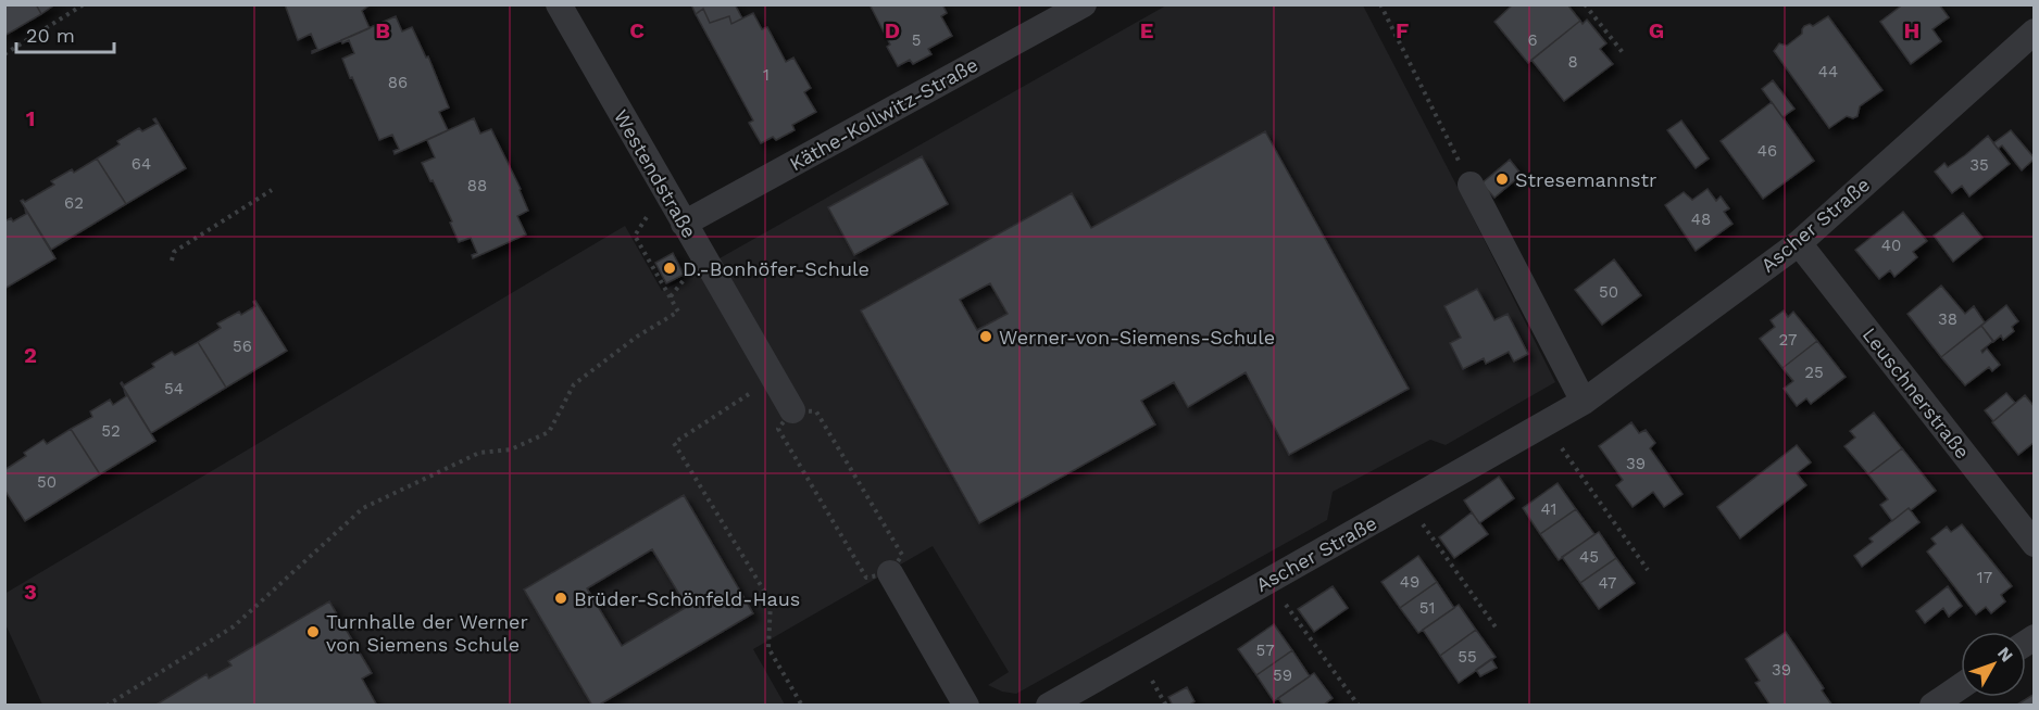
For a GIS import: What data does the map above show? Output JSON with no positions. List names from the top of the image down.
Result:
{
  "streets": {
    "street": [
      "Käthe-Kollwitz-Straße",
      "Westendstraße",
      "Ascher Straße",
      "Leuschnerstraße"
    ]
  },
  "crossings": [
    ["Käthe-Kollwitz-Straße", "Westendstraße"],
    ["Ascher Straße", "Leuschnerstraße"]
  ],
  "places": [
    "Stresemannstr",
    "D.-Bonhöfer-Schule",
    "Werner-von-Siemens-Schule",
    "Brüder-Schönfeld-Haus",
    "Turnhalle der Werner von Siemens Schule"
  ],
  "house_numbers": [
    "5",
    "6",
    "8",
    "44",
    "1",
    "86",
    "46",
    "64",
    "35",
    "88",
    "62",
    "48",
    "40",
    "50",
    "38",
    "27",
    "56",
    "25",
    "54",
    "52",
    "39",
    "50",
    "41",
    "45",
    "17",
    "49",
    "47",
    "51",
    "57",
    "55",
    "39",
    "59"
  ],
  "scale_bar": "20 m",
  "north": "top right",
  "grid": {
    "columns": [
      "B",
      "C",
      "D",
      "E",
      "F",
      "G",
      "H"
    ],
    "rows": ["1", "2", "3"]
  }
}
